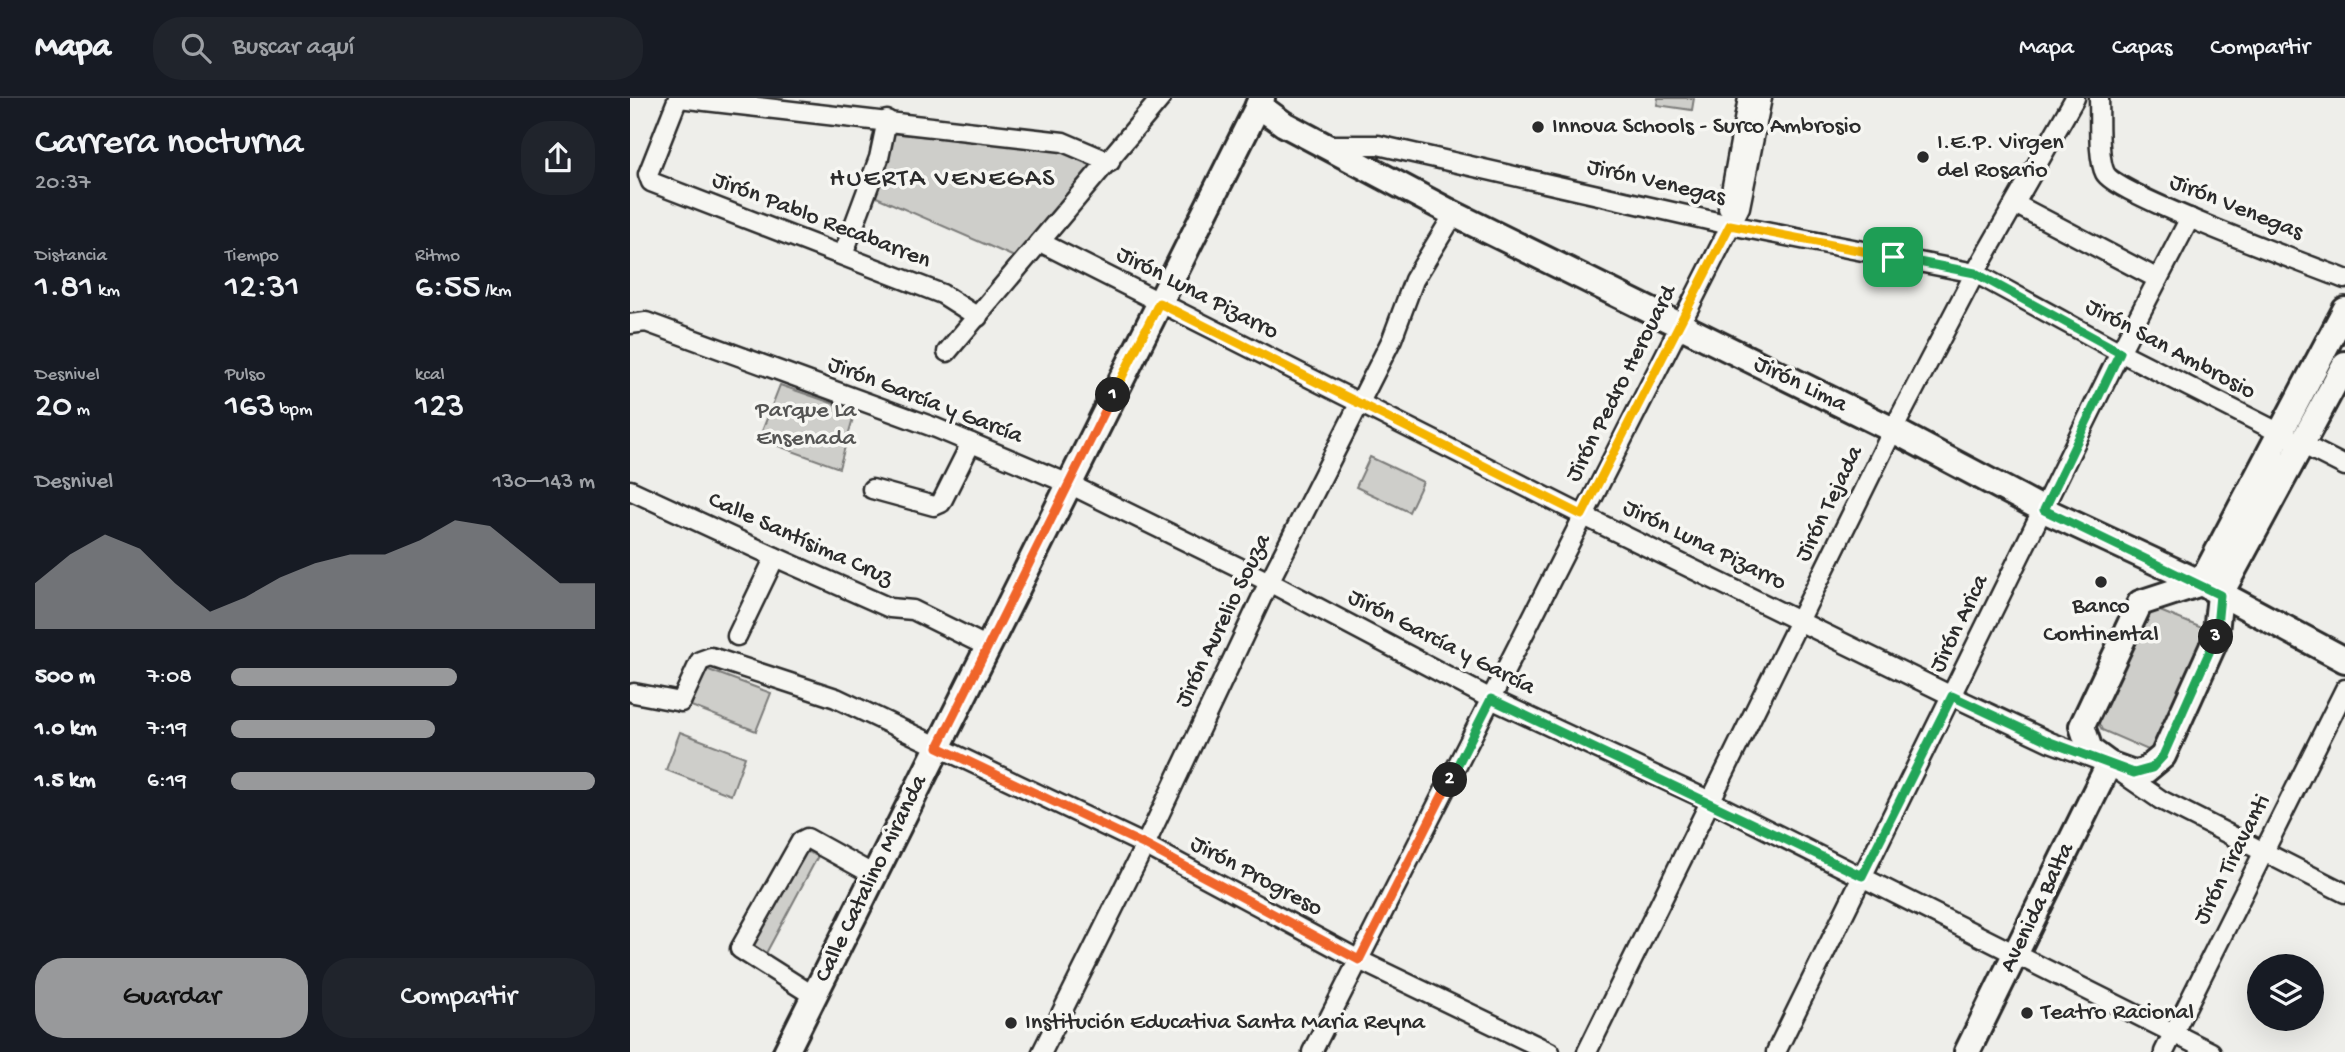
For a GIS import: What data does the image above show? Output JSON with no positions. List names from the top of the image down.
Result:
{
  "streets": {
    "street": [
      "Jirón Venegas",
      "Jirón Pablo Recabarren",
      "Jirón Luna Pizarro",
      "Jirón San Ambrosio",
      "Jirón Pedro Herouard",
      "Jirón Lima",
      "Jirón García y García",
      "Jirón Tejada",
      "Calle Santísima Cruz",
      "Jirón Aurelio Souza",
      "Jirón Arica",
      "Jirón Tiravanti",
      "Jirón Progreso",
      "Calle Catalino Miranda",
      "Avenida Balta"
    ]
  },
  "crossings": [
    ["Jirón Venegas", "Jirón San Ambrosio"],
    ["Jirón Venegas", "Jirón Pedro Herouard"],
    ["Jirón Venegas", "Jirón Lima"],
    ["Jirón Venegas", "Jirón Tejada"],
    ["Jirón Venegas", "Jirón Arica"],
    ["Jirón Luna Pizarro", "Jirón Pedro Herouard"],
    ["Jirón Luna Pizarro", "Jirón Tejada"],
    ["Jirón Luna Pizarro", "Jirón Aurelio Souza"],
    ["Jirón Luna Pizarro", "Jirón Arica"],
    ["Jirón Luna Pizarro", "Jirón Tiravanti"],
    ["Jirón Luna Pizarro", "Calle Catalino Miranda"],
    ["Jirón Luna Pizarro", "Avenida Balta"],
    ["Jirón San Ambrosio", "Jirón Tejada"],
    ["Jirón San Ambrosio", "Jirón Arica"],
    ["Jirón Pedro Herouard", "Jirón Lima"],
    ["Jirón Pedro Herouard", "Jirón García y García"],
    ["Jirón Pedro Herouard", "Jirón Progreso"],
    ["Jirón Lima", "Jirón Tejada"],
    ["Jirón Lima", "Jirón Aurelio Souza"],
    ["Jirón Lima", "Jirón Arica"],
    ["Jirón Lima", "Calle Catalino Miranda"],
    ["Jirón García y García", "Jirón Tejada"],
    ["Jirón García y García", "Jirón Aurelio Souza"],
    ["Jirón García y García", "Jirón Arica"],
    ["Jirón García y García", "Jirón Tiravanti"],
    ["Jirón García y García", "Calle Catalino Miranda"],
    ["Jirón García y García", "Avenida Balta"],
    ["Calle Santísima Cruz", "Calle Catalino Miranda"],
    ["Jirón Aurelio Souza", "Jirón Progreso"],
    ["Jirón Progreso", "Calle Catalino Miranda"]
  ],
  "districts": ["HUERTA VENEGAS"],
  "parks": ["Parque La Ensenada"],
  "places": [
    "Innova Schools - Surco Ambrosio",
    "I.E.P. Virgen del Rosario",
    "Banco Continental",
    "Teatro Racional",
    "Institución Educativa Santa Maria Reyna"
  ],
  "page": {
    "header": "Mapa",
    "search": "Buscar aquí",
    "nav": ["Mapa", "Capas", "Compartir"],
    "heading": ["Carrera nocturna", "20:37"],
    "stats": [
      ["Distancia", "1.81 km"],
      ["Tiempo", "12:31"],
      ["Ritmo", "6:55 /km"],
      ["Desnivel", "20 m"],
      ["Pulso", "163 bpm"],
      ["kcal", "123"]
    ],
    "pins": ["1", "3", "2"],
    "chart": ["Desnivel", "130–143 m"],
    "list": [
      {
        "name": "500 m",
        "note": "7:08"
      },
      {
        "name": "1.0 km",
        "note": "7:19"
      },
      {
        "name": "1.5 km",
        "note": "6:19"
      }
    ],
    "buttons": ["Guardar", "Compartir"]
  }
}
